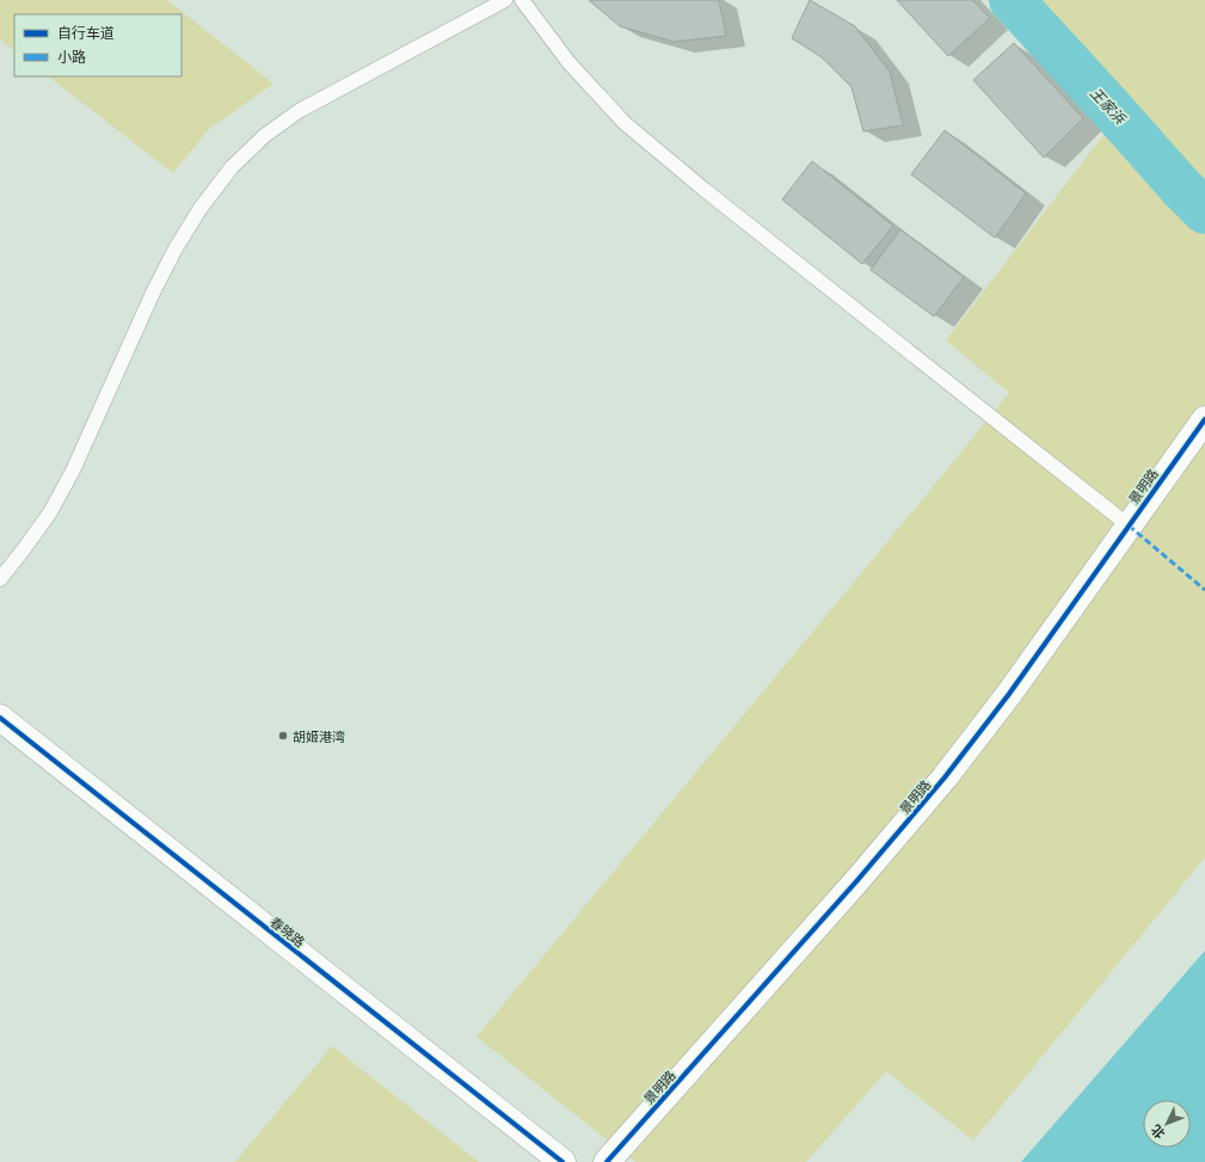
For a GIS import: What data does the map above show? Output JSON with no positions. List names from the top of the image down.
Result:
{
  "streets": {
    "street": ["景明路", "春晓路"]
  },
  "water": ["王家浜"],
  "places": ["胡姬港湾"],
  "legend": ["自行车道", "小路"],
  "north": "bottom left"
}
